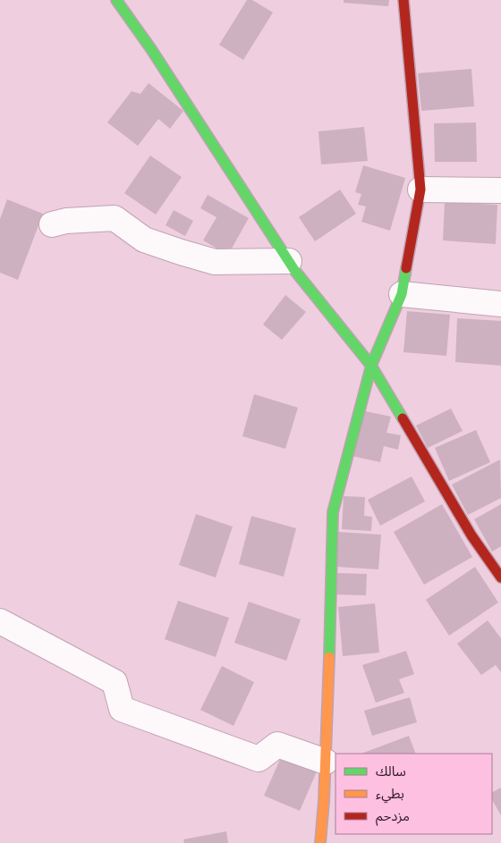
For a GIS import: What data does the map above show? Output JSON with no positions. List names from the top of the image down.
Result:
{
  "legend": ["سالك", "بطيء", "مزدحم"]
}
